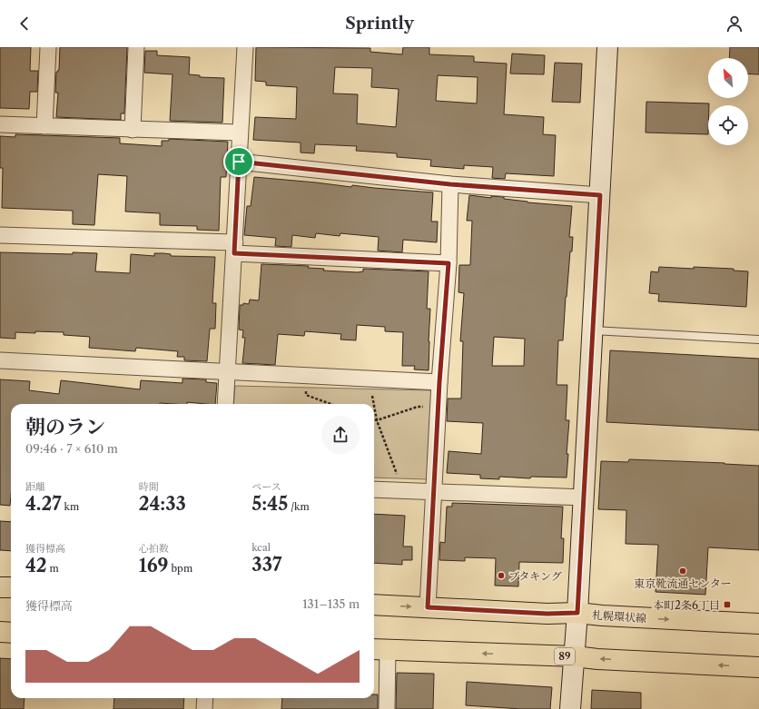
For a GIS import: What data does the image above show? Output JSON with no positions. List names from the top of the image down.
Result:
{
  "streets": {
    "main road": ["札幌環状線", "89"]
  },
  "places": {
    "other": ["東京靴流通センター", "ブタキング"],
    "transit": ["本町2条6丁目"]
  },
  "north": "top left",
  "page": {
    "header": "Sprintly",
    "heading": ["朝のラン", "09:46 · 7 × 610 m"],
    "stats": [
      ["距離", "4.27 km"],
      ["時間", "24:33"],
      ["ペース", "5:45 /km"],
      ["獲得標高", "42 m"],
      ["心拍数", "169 bpm"],
      ["kcal", "337"]
    ],
    "chart": ["獲得標高", "131–135 m"]
  }
}
